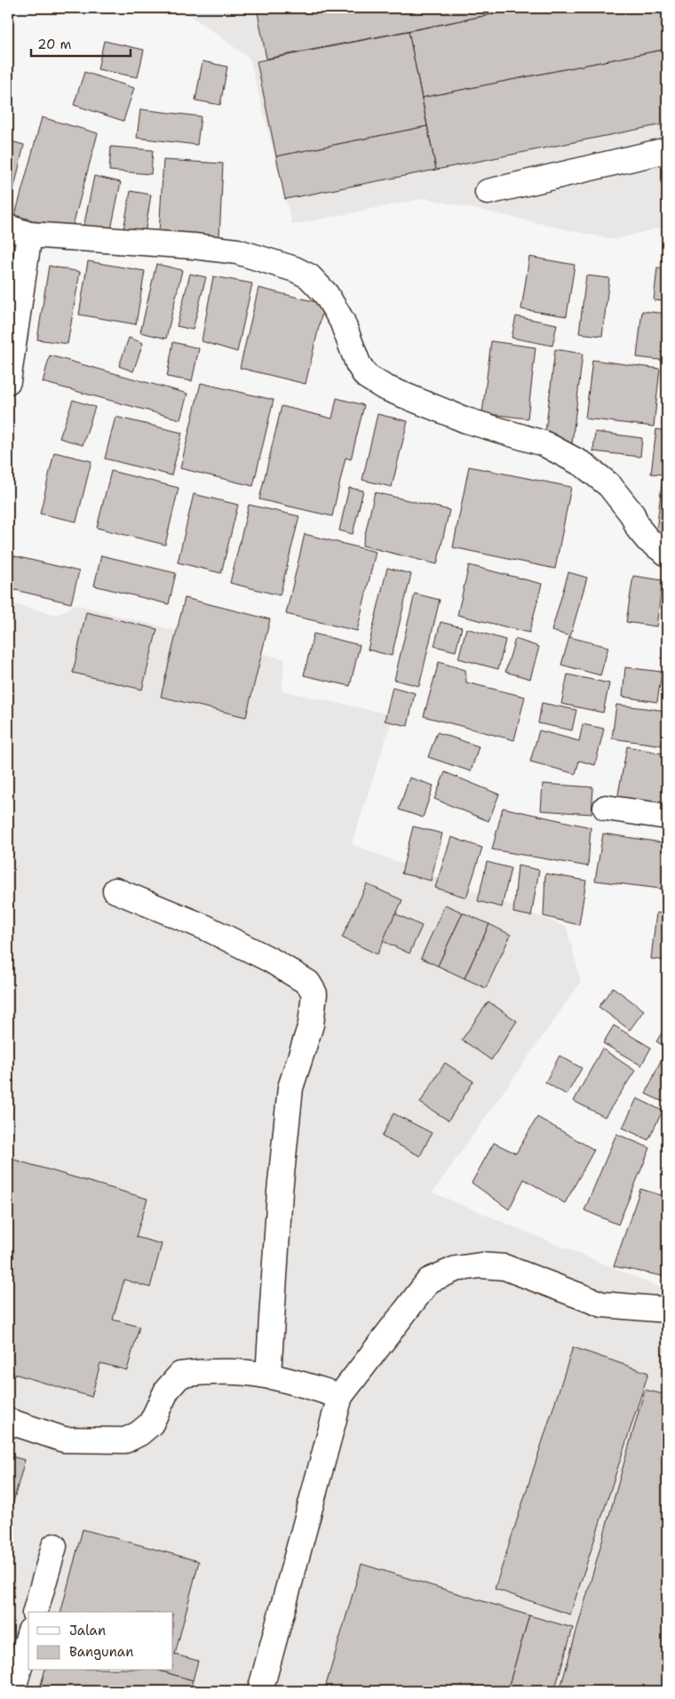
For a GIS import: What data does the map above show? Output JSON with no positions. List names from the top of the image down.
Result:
{
  "legend": ["Jalan", "Bangunan"],
  "scale_bar": "20 m"
}
